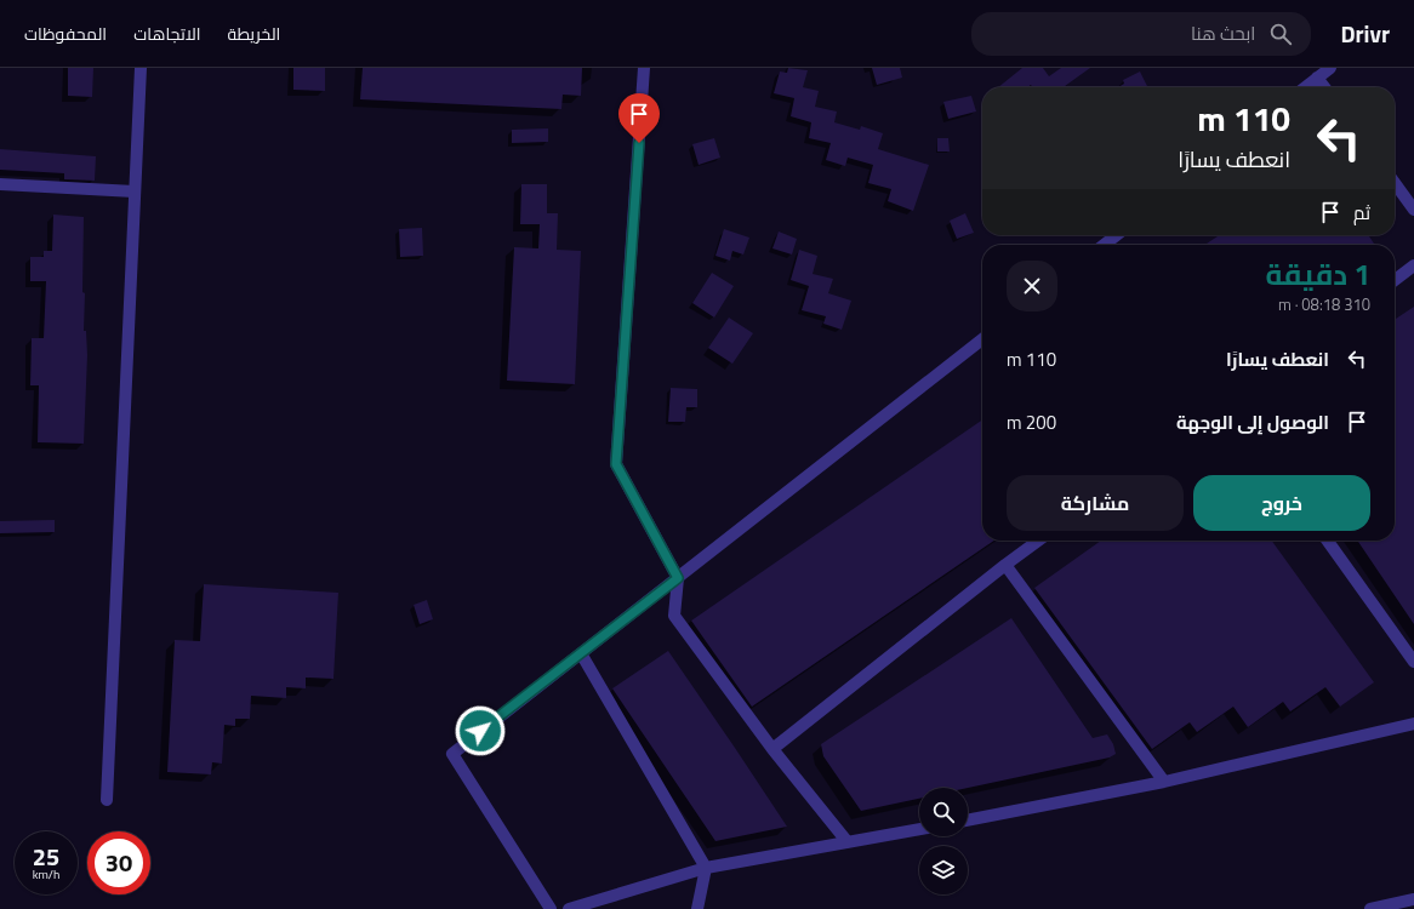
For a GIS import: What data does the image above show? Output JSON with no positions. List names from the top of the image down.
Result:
{
  "page": {
    "header": "Drivr",
    "search": "ابحث هنا",
    "nav": ["الخريطة", "الاتجاهات", "المحفوظات"],
    "turn": ["110 m", "انعطف يسارًا"],
    "then": "ثم",
    "heading": ["1 دقيقة", "310 m · 08:18"],
    "list": [
      {
        "name": "انعطف يسارًا",
        "value": "110 m"
      },
      {
        "name": "الوصول إلى الوجهة",
        "value": "200 m"
      }
    ],
    "buttons": ["خروج", "مشاركة"],
    "speed": "25 km/h",
    "limit": "30"
  }
}
